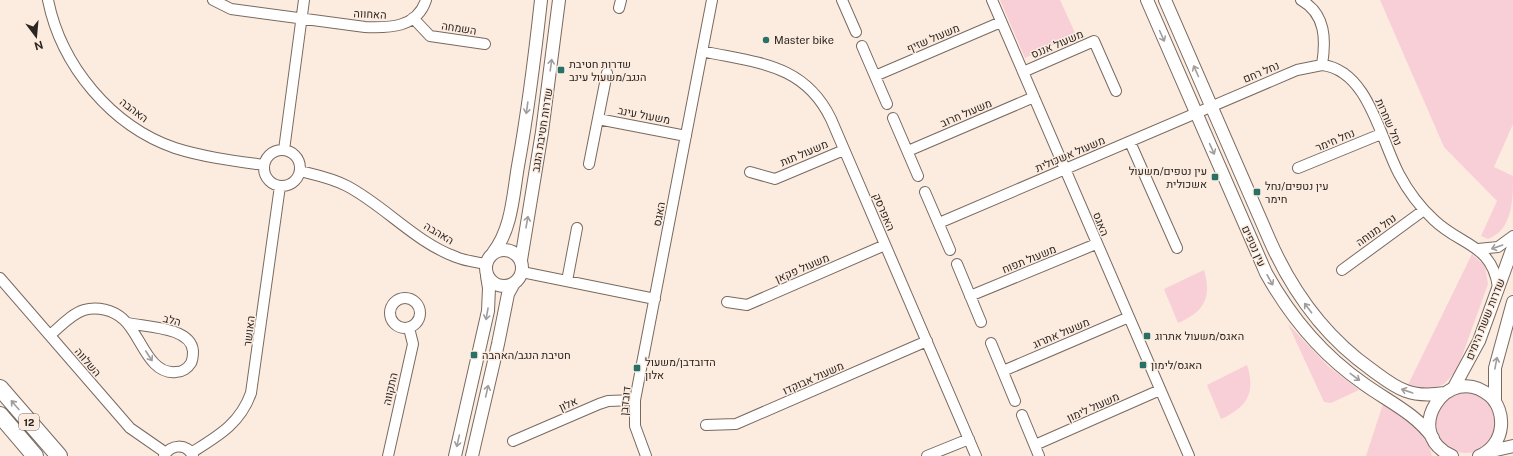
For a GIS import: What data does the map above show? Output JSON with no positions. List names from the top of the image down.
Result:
{
  "streets": {
    "highway": ["12"],
    "street": [
      "האחווה",
      "השמחה",
      "משעול שזיף",
      "משעול אננס",
      "נחל רחם",
      "האהבה",
      "משעול חרוב",
      "משעול עינב",
      "נחל שחרות",
      "שדרות חטיבת הנגב",
      "נחל חימר",
      "משעול תות",
      "משעול אשכולית",
      "האפרסק",
      "האגס",
      "נחל מנוחה",
      "עין נטפים",
      "משעול תפוח",
      "משעול פקאן",
      "שדרות ששת הימים",
      "הלב",
      "האושר",
      "משעול אתרוג",
      "השלווה",
      "משעול אבוקדו",
      "התקווה",
      "דובדבן",
      "אלון",
      "משעול לימון"
    ]
  },
  "crossings": [
    ["האחווה", "השמחה"],
    ["משעול שזיף", "האגס"],
    ["משעול אננס", "האגס"],
    ["נחל רחם", "נחל שחרות"],
    ["נחל רחם", "משעול אשכולית"],
    ["נחל רחם", "עין נטפים"],
    ["האהבה", "שדרות חטיבת הנגב"],
    ["האהבה", "האושר"],
    ["משעול חרוב", "האגס"],
    ["משעול עינב", "האגס"],
    ["נחל שחרות", "נחל חימר"],
    ["נחל שחרות", "נחל מנוחה"],
    ["נחל שחרות", "שדרות ששת הימים"],
    ["משעול תות", "האפרסק"],
    ["משעול אשכולית", "האגס"],
    ["משעול אשכולית", "עין נטפים"],
    ["האפרסק", "האגס"],
    ["האפרסק", "משעול פקאן"],
    ["האפרסק", "משעול אבוקדו"],
    ["האגס", "משעול תפוח"],
    ["האגס", "משעול אתרוג"],
    ["האגס", "דובדבן"],
    ["האגס", "משעול לימון"],
    ["עין נטפים", "שדרות ששת הימים"],
    ["הלב", "השלווה"],
    ["דובדבן", "אלון"]
  ],
  "places": {
    "other": ["Master bike"],
    "transit": [
      "שדרות חטיבת הנגב/משעול עינב",
      "עין נטפים/משעול אשכולית",
      "עין נטפים/נחל חימר",
      "האגס/משעול אתרוג",
      "חטיבת הנגב/האהבה",
      "האגס/לימון",
      "הדובדבן/משעול אלון"
    ]
  },
  "north": "bottom"
}
